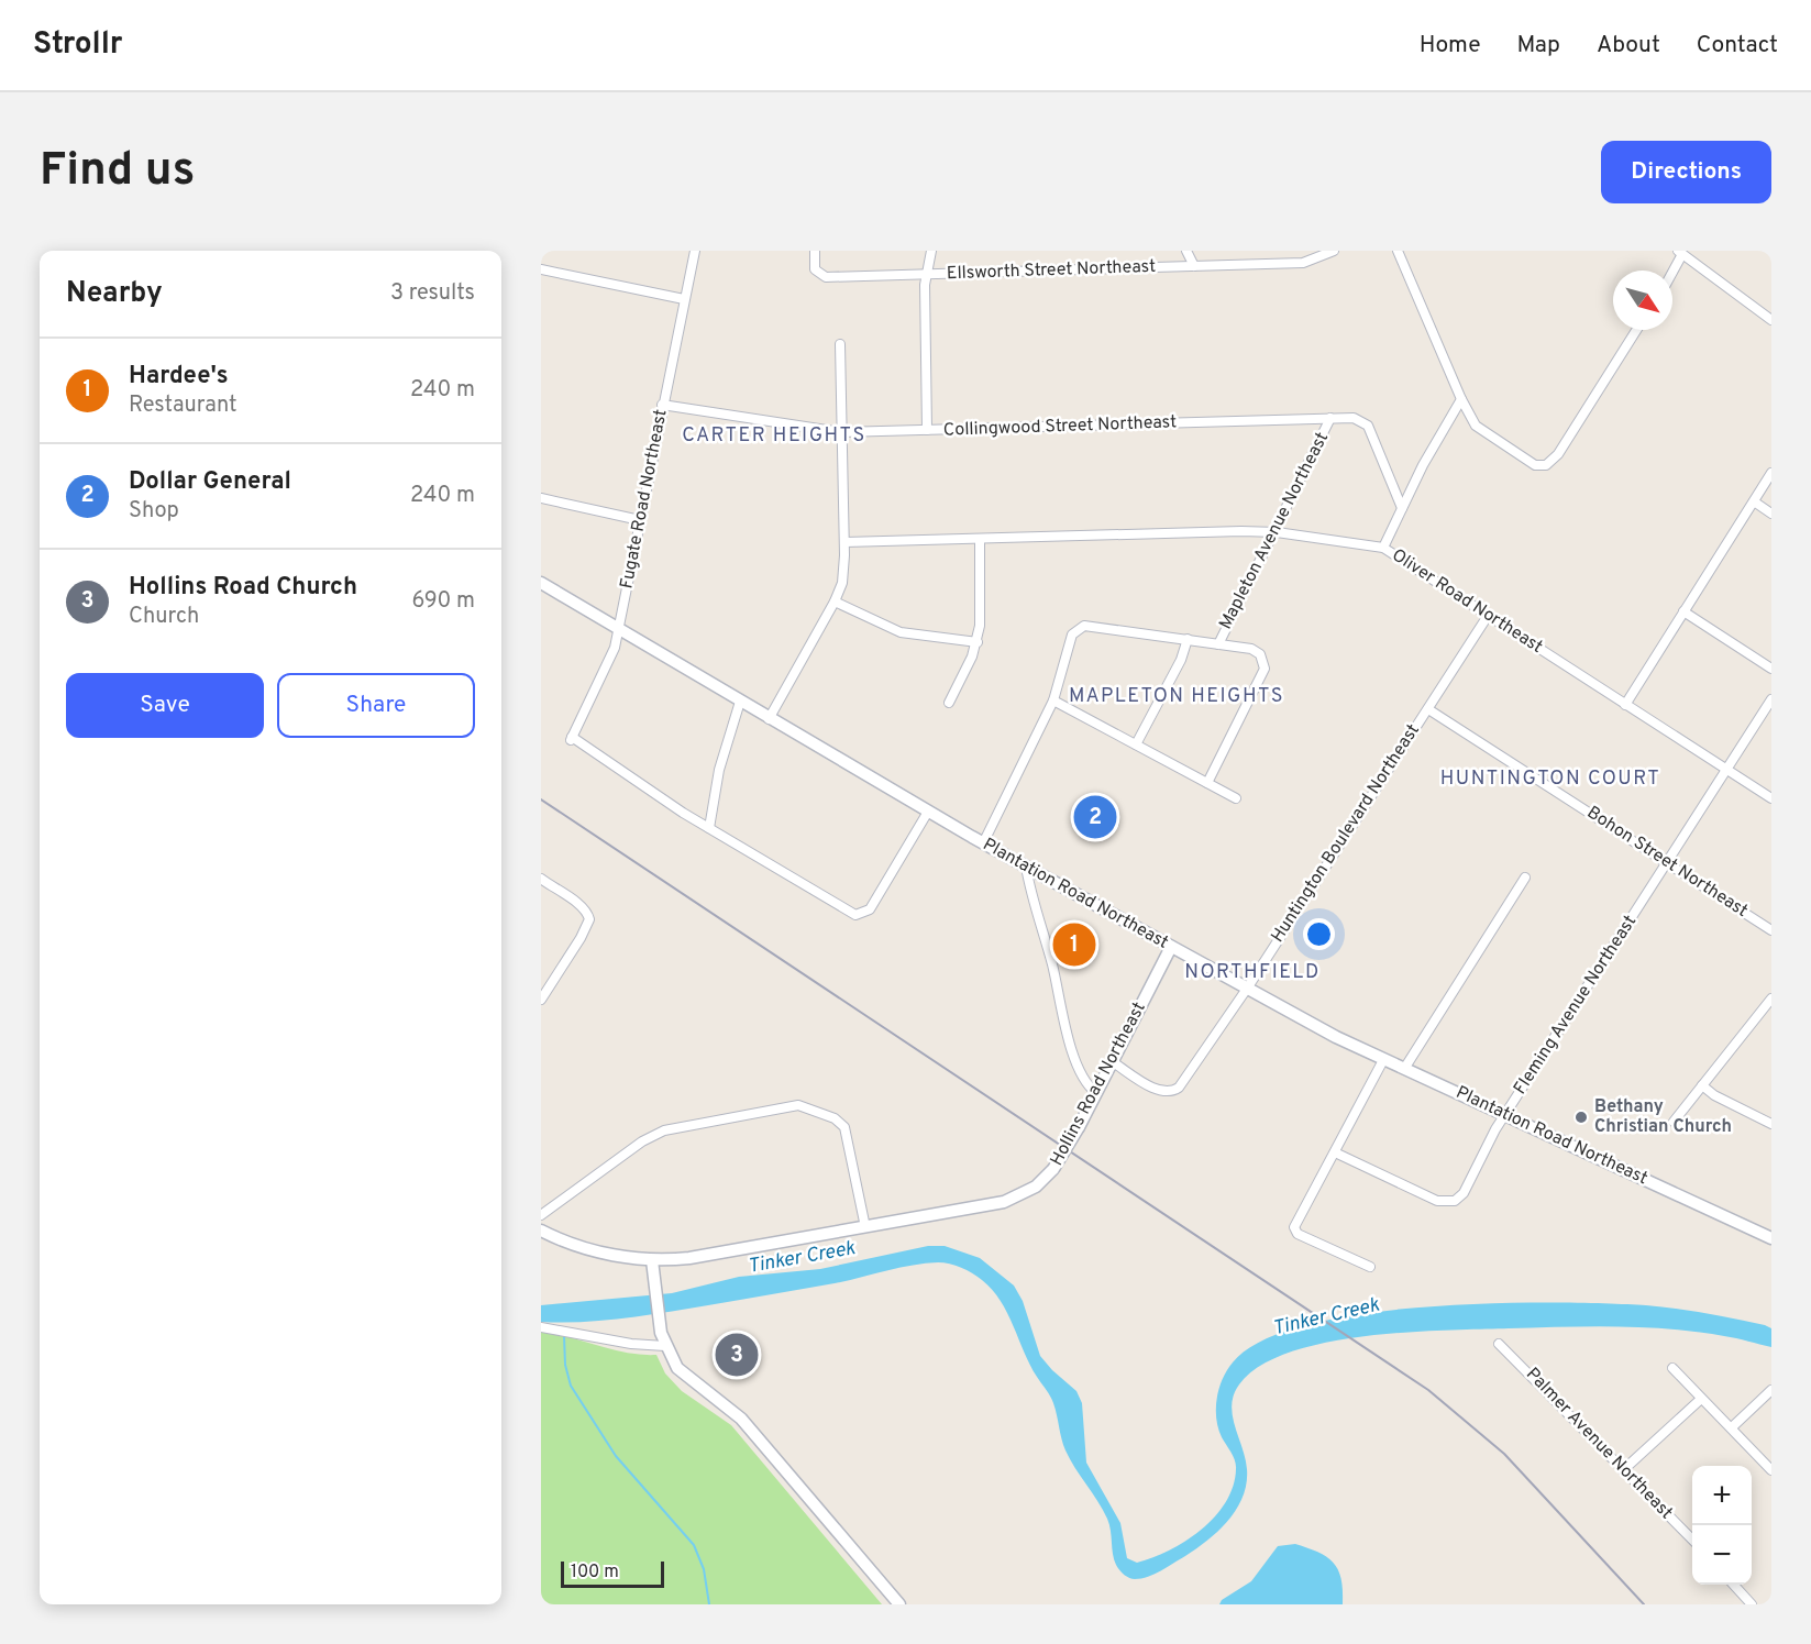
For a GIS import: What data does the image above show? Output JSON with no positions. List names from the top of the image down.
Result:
{
  "streets": {
    "main road": ["Plantation Road Northeast", "Hollins Road Northeast"],
    "street": [
      "Ellsworth Street Northeast",
      "Collingwood Street Northeast",
      "Fugate Road Northeast",
      "Mapleton Avenue Northeast",
      "Oliver Road Northeast",
      "Huntington Boulevard Northeast",
      "Bohon Street Northeast",
      "Fleming Avenue Northeast",
      "Palmer Avenue Northeast"
    ]
  },
  "crossings": [
    ["Collingwood Street Northeast", "Fugate Road Northeast"],
    ["Collingwood Street Northeast", "Mapleton Avenue Northeast"],
    ["Fugate Road Northeast", "Plantation Road Northeast"],
    ["Mapleton Avenue Northeast", "Oliver Road Northeast"],
    ["Oliver Road Northeast", "Huntington Boulevard Northeast"],
    ["Oliver Road Northeast", "Fleming Avenue Northeast"],
    ["Huntington Boulevard Northeast", "Bohon Street Northeast"],
    ["Huntington Boulevard Northeast", "Plantation Road Northeast"],
    ["Huntington Boulevard Northeast", "Hollins Road Northeast"],
    ["Bohon Street Northeast", "Fleming Avenue Northeast"],
    ["Plantation Road Northeast", "Fleming Avenue Northeast"],
    ["Plantation Road Northeast", "Hollins Road Northeast"]
  ],
  "districts": [
    "CARTER HEIGHTS",
    "MAPLETON HEIGHTS",
    "HUNTINGTON COURT",
    "NORTHFIELD"
  ],
  "water": ["Tinker Creek"],
  "places": ["Bethany Christian Church"],
  "scale_bar": "100 m",
  "north": "bottom right",
  "page": {
    "header": "Strollr",
    "nav": [
      "Home",
      "Map",
      "About",
      "Contact"
    ],
    "buttons": [
      "Directions",
      ["Save", "Share"]
    ],
    "title": "Find us",
    "heading": ["Nearby", "3 results"],
    "list": [
      {
        "mark": "1",
        "name": "Hardee's",
        "note": "Restaurant",
        "value": "240 m"
      },
      {
        "mark": "2",
        "name": "Dollar General",
        "note": "Shop",
        "value": "240 m"
      },
      {
        "mark": "3",
        "name": "Hollins Road Church",
        "note": "Church",
        "value": "690 m"
      }
    ],
    "pins": ["2", "1", "3"],
    "map_buttons": ["+", "−"],
    "scale": "100 m"
  }
}
